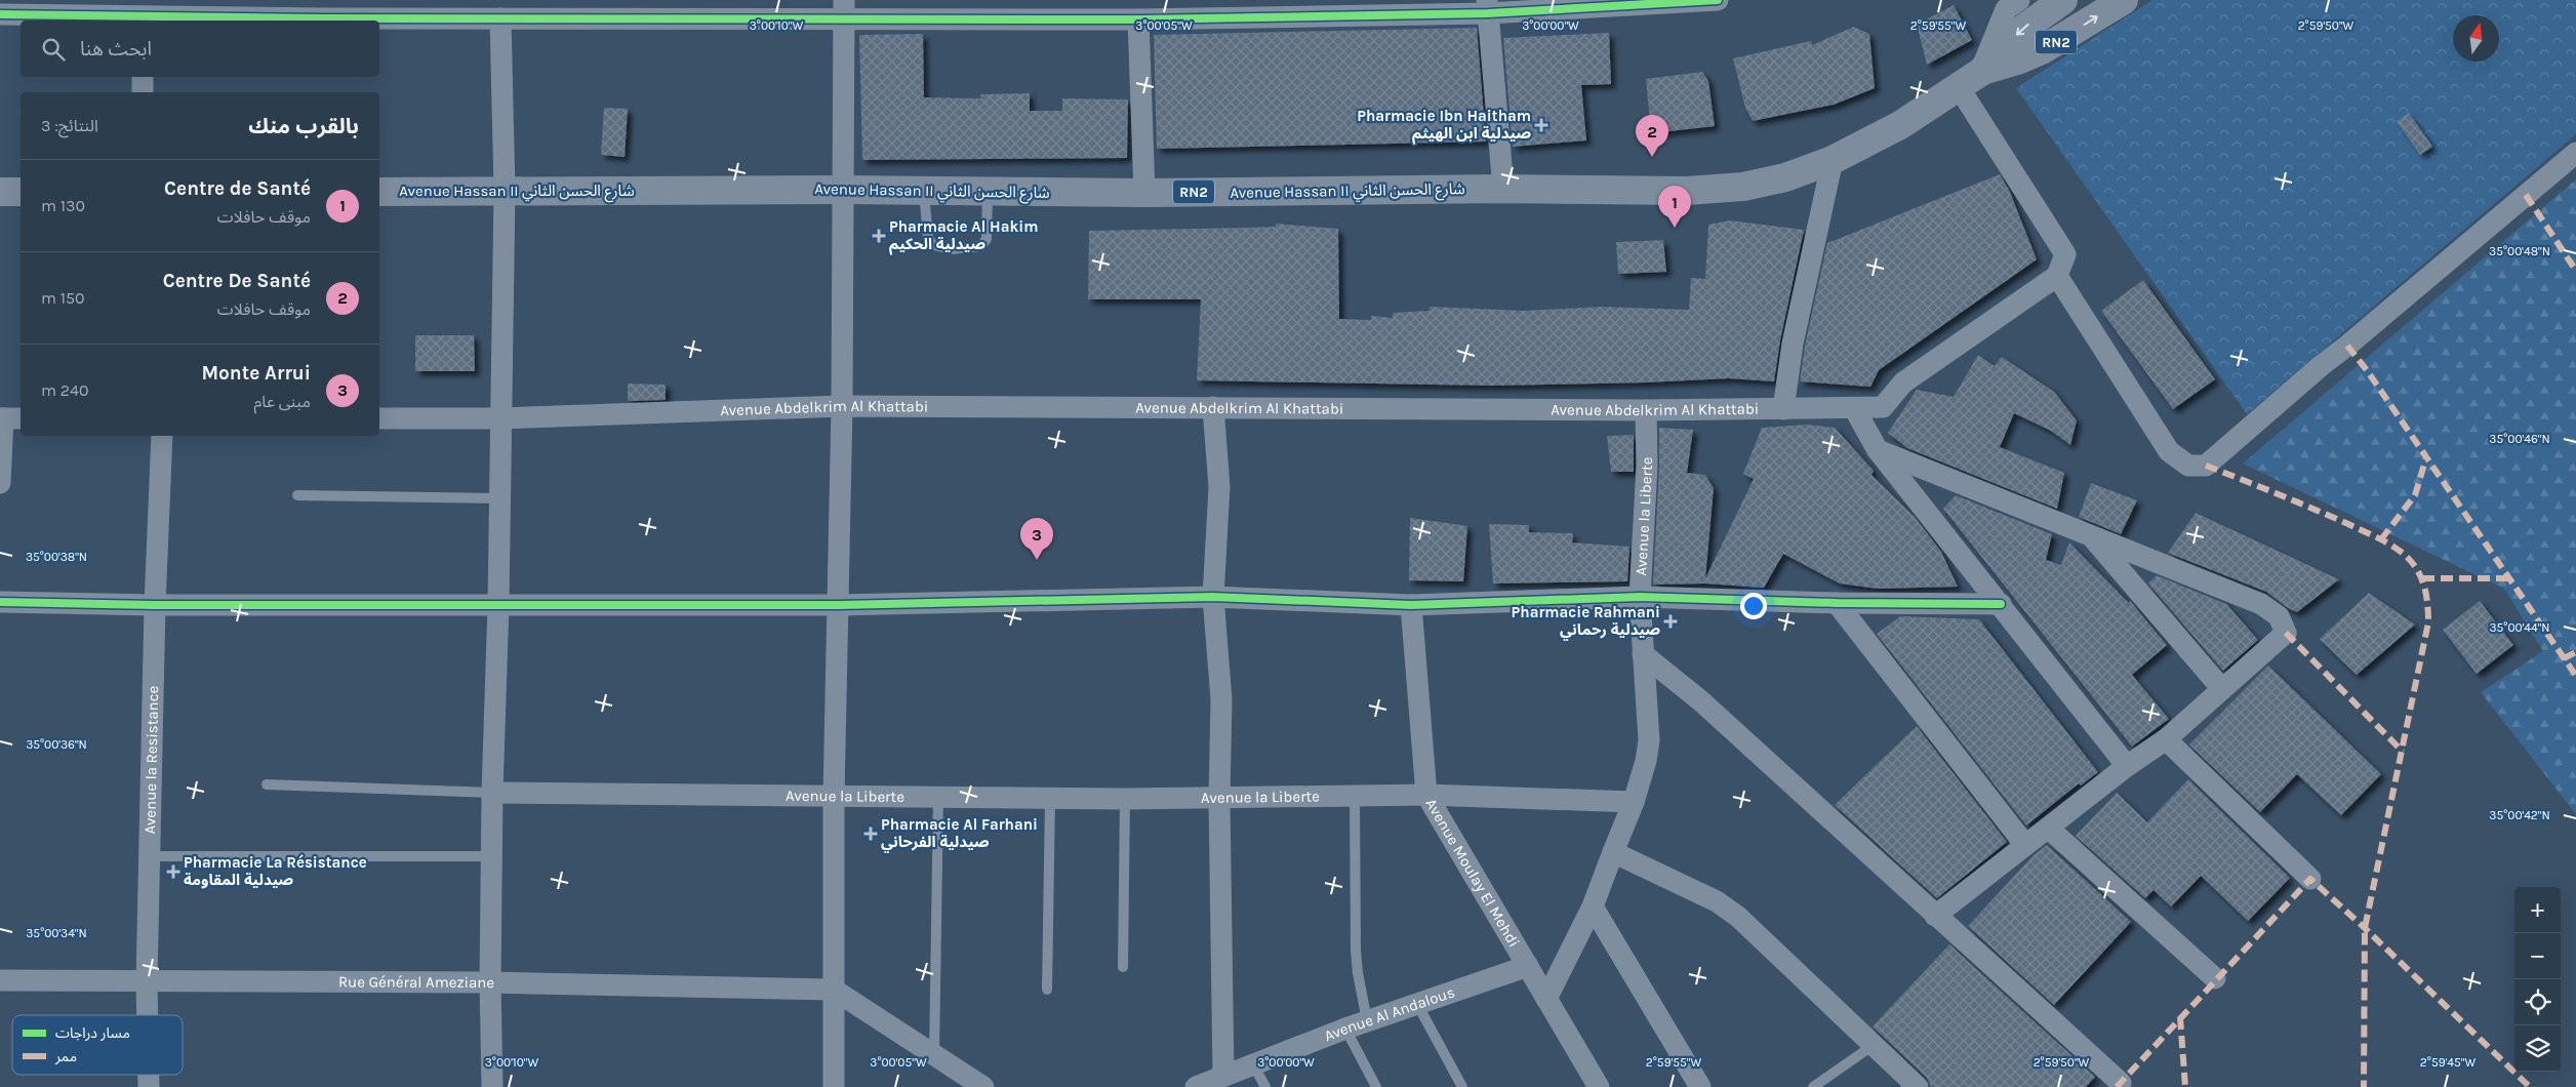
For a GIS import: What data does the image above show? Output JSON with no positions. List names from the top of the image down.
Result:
{
  "streets": {
    "main road": ["RN2", "Avenue Hassan II شارع الحسن الثاني"],
    "street": [
      "Avenue Abdelkrim Al Khattabi",
      "Avenue la Liberte",
      "Avenue la Resistance",
      "Avenue Moulay El Mehdi",
      "Rue Général Ameziane",
      "Avenue Al Andalous"
    ]
  },
  "crossings": [
    ["Avenue Abdelkrim Al Khattabi", "Avenue la Liberte"],
    ["Avenue la Liberte", "Avenue Moulay El Mehdi"],
    ["Avenue la Resistance", "Rue Général Ameziane"],
    ["Avenue Moulay El Mehdi", "Avenue Al Andalous"]
  ],
  "places": {
    "health": [
      "Pharmacie Ibn Haitham صيدلية ابن الهيثم",
      "Pharmacie Al Hakim صيدلية الحكيم",
      "Pharmacie Rahmani صيدلية رحماني",
      "Pharmacie Al Farhani صيدلية الفرحاني",
      "Pharmacie La Résistance صيدلية المقاومة"
    ]
  },
  "legend": ["مسار دراجات", "ممر"],
  "north": "top",
  "page": {
    "search": "ابحث هنا",
    "heading": ["بالقرب منك", "النتائج: 3"],
    "pins": ["2", "1", "3"],
    "list": [
      {
        "mark": "1",
        "name": "Centre de Santé",
        "note": "موقف حافلات",
        "value": "130 m"
      },
      {
        "mark": "2",
        "name": "Centre De Santé",
        "note": "موقف حافلات",
        "value": "150 m"
      },
      {
        "mark": "3",
        "name": "Monte Arrui",
        "note": "مبنى عام",
        "value": "240 m"
      }
    ],
    "map_buttons": ["+", "−"]
  },
  "coordinates": [
    "3°00'10\"W",
    "3°00'05\"W",
    "3°00'00\"W",
    "2°59'55\"W",
    "2°59'50\"W",
    "35°00'48\"N",
    "35°00'46\"N",
    "35°00'38\"N",
    "35°00'44\"N",
    "35°00'36\"N",
    "35°00'42\"N",
    "35°00'34\"N",
    "2°59'45\"W"
  ]
}
